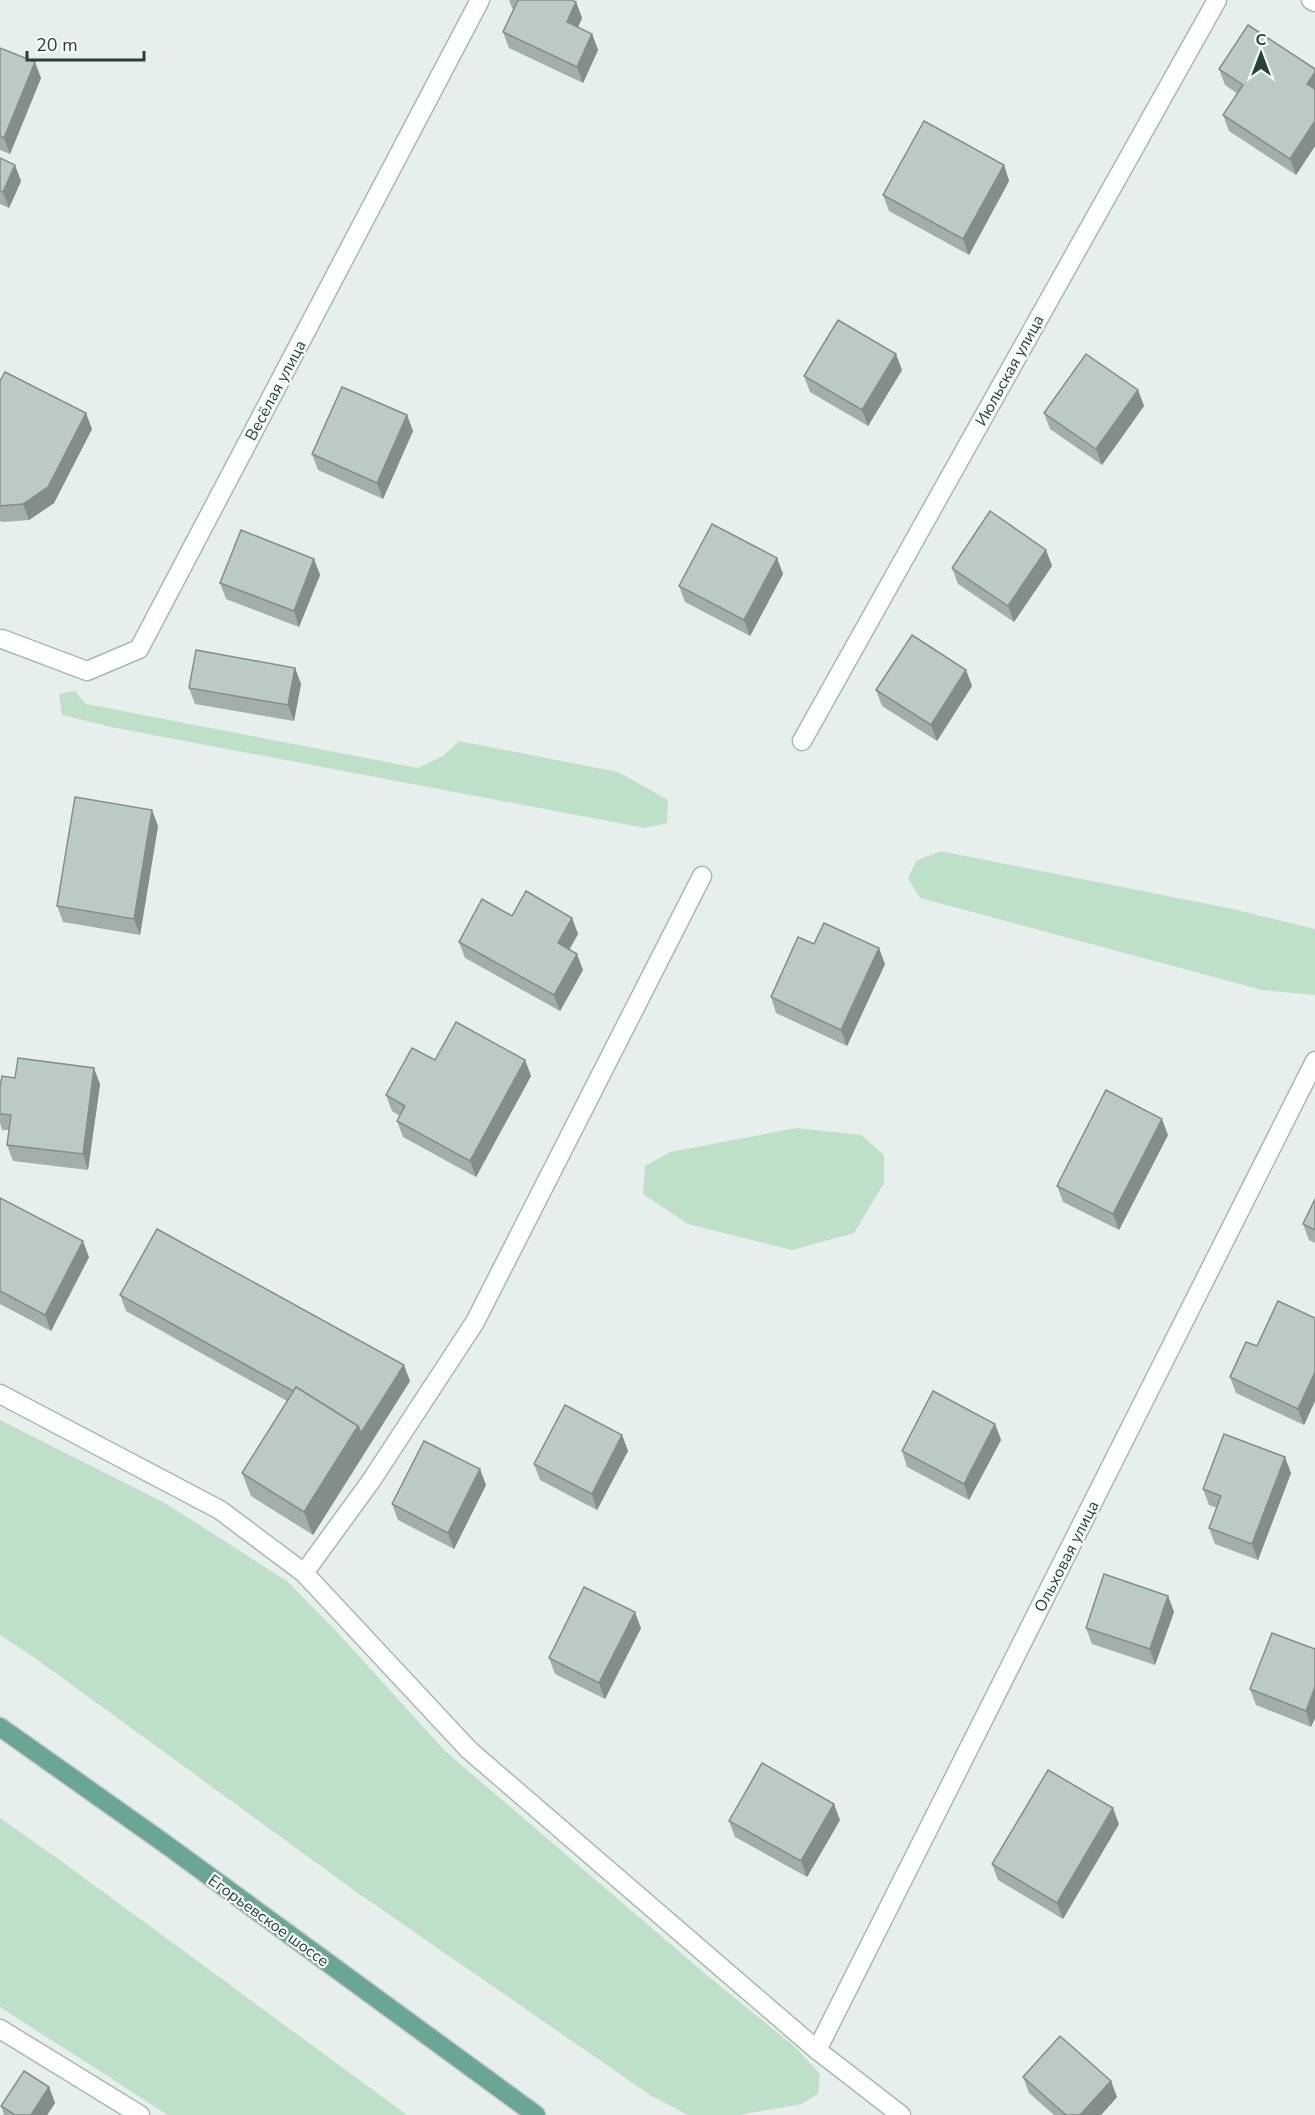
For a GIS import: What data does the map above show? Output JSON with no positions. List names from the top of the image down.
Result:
{
  "streets": {
    "main road": ["Егорьевское шоссе"],
    "street": ["Июльская улица", "Весёлая улица", "Ольховая улица"]
  },
  "scale_bar": "20 m",
  "north": "top"
}
